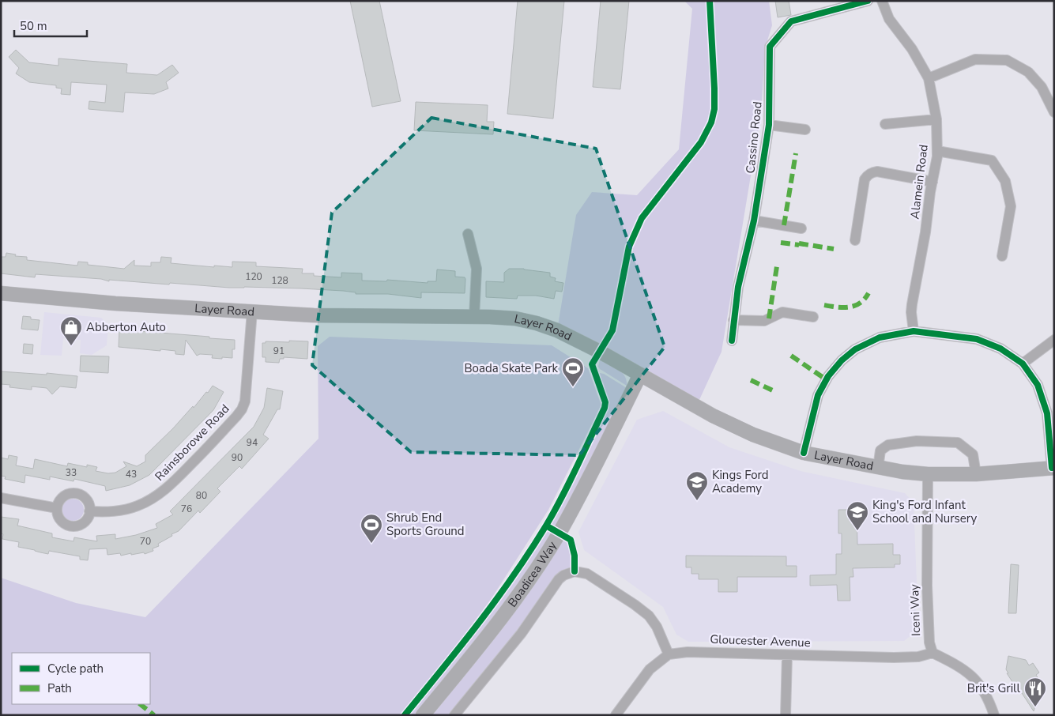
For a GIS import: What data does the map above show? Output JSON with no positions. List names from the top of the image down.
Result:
{
  "streets": {
    "main road": ["Layer Road", "Boadicea Way"],
    "street": [
      "Cassino Road",
      "Alamein Road",
      "Rainsborowe Road",
      "Iceni Way",
      "Gloucester Avenue"
    ]
  },
  "crossings": [
    ["Layer Road", "Rainsborowe Road"],
    ["Layer Road", "Boadicea Way"],
    ["Layer Road", "Iceni Way"],
    ["Iceni Way", "Gloucester Avenue"]
  ],
  "places": {
    "shop": ["Abberton Auto"],
    "sports": ["Boada Skate Park", "Shrub End Sports Ground"],
    "school or university": ["Kings Ford Academy", "King's Ford Infant School and Nursery"],
    "restaurant": ["Brit's Grill"]
  },
  "house_numbers": [
    "120",
    "128",
    "91",
    "94",
    "90",
    "33",
    "43",
    "80",
    "76",
    "70"
  ],
  "legend": ["Cycle path", "Path"],
  "scale_bar": "50 m"
}
